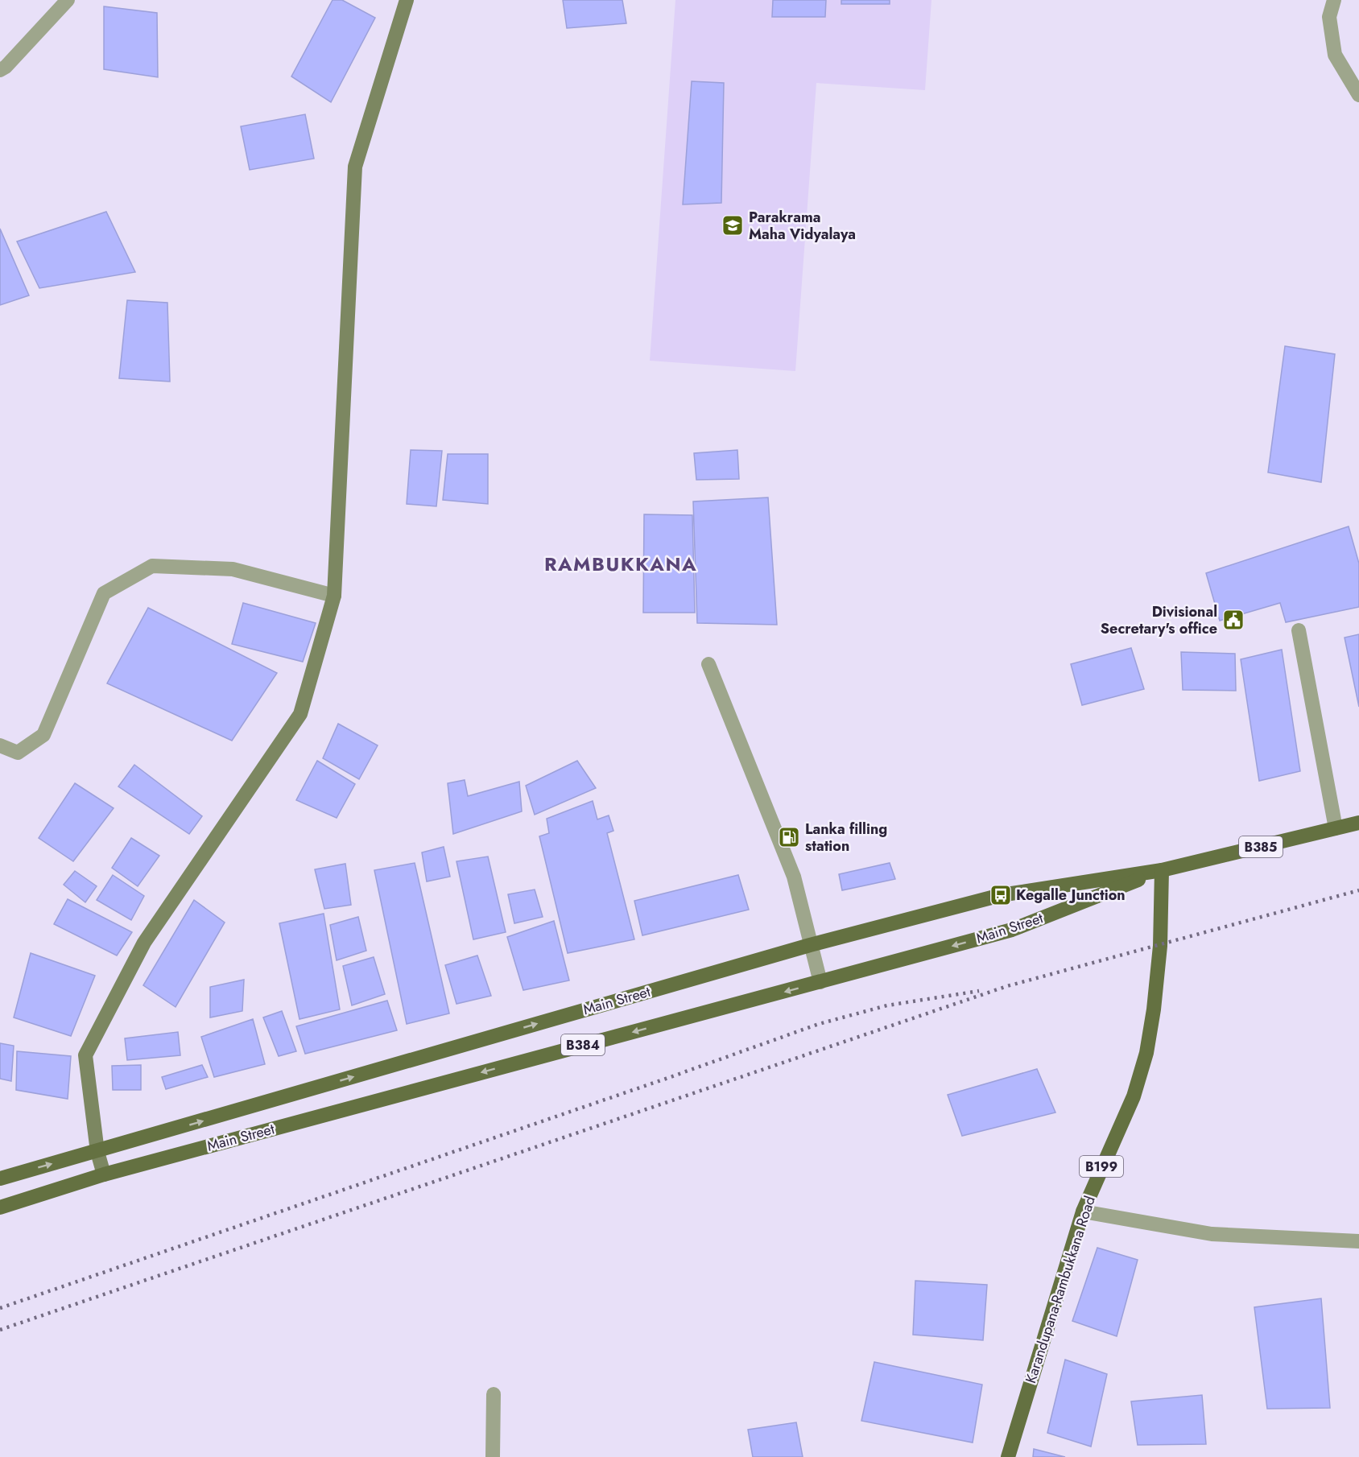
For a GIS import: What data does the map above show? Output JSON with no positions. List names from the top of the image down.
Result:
{
  "streets": {
    "main road": [
      "B385",
      "Main Street",
      "B384",
      "B199",
      "Karandupana-Rambukkana Road"
    ]
  },
  "crossings": [
    ["B385", "Main Street"],
    ["B385", "Karandupana-Rambukkana Road"],
    ["Main Street", "Karandupana-Rambukkana Road"]
  ],
  "districts": ["RAMBUKKANA"],
  "places": {
    "school or university": ["Parakrama Maha Vidyalaya"],
    "public building": ["Divisional Secretary's office"],
    "fuel station": ["Lanka filling station"],
    "bus stop": ["Kegalle Junction"]
  }
}
